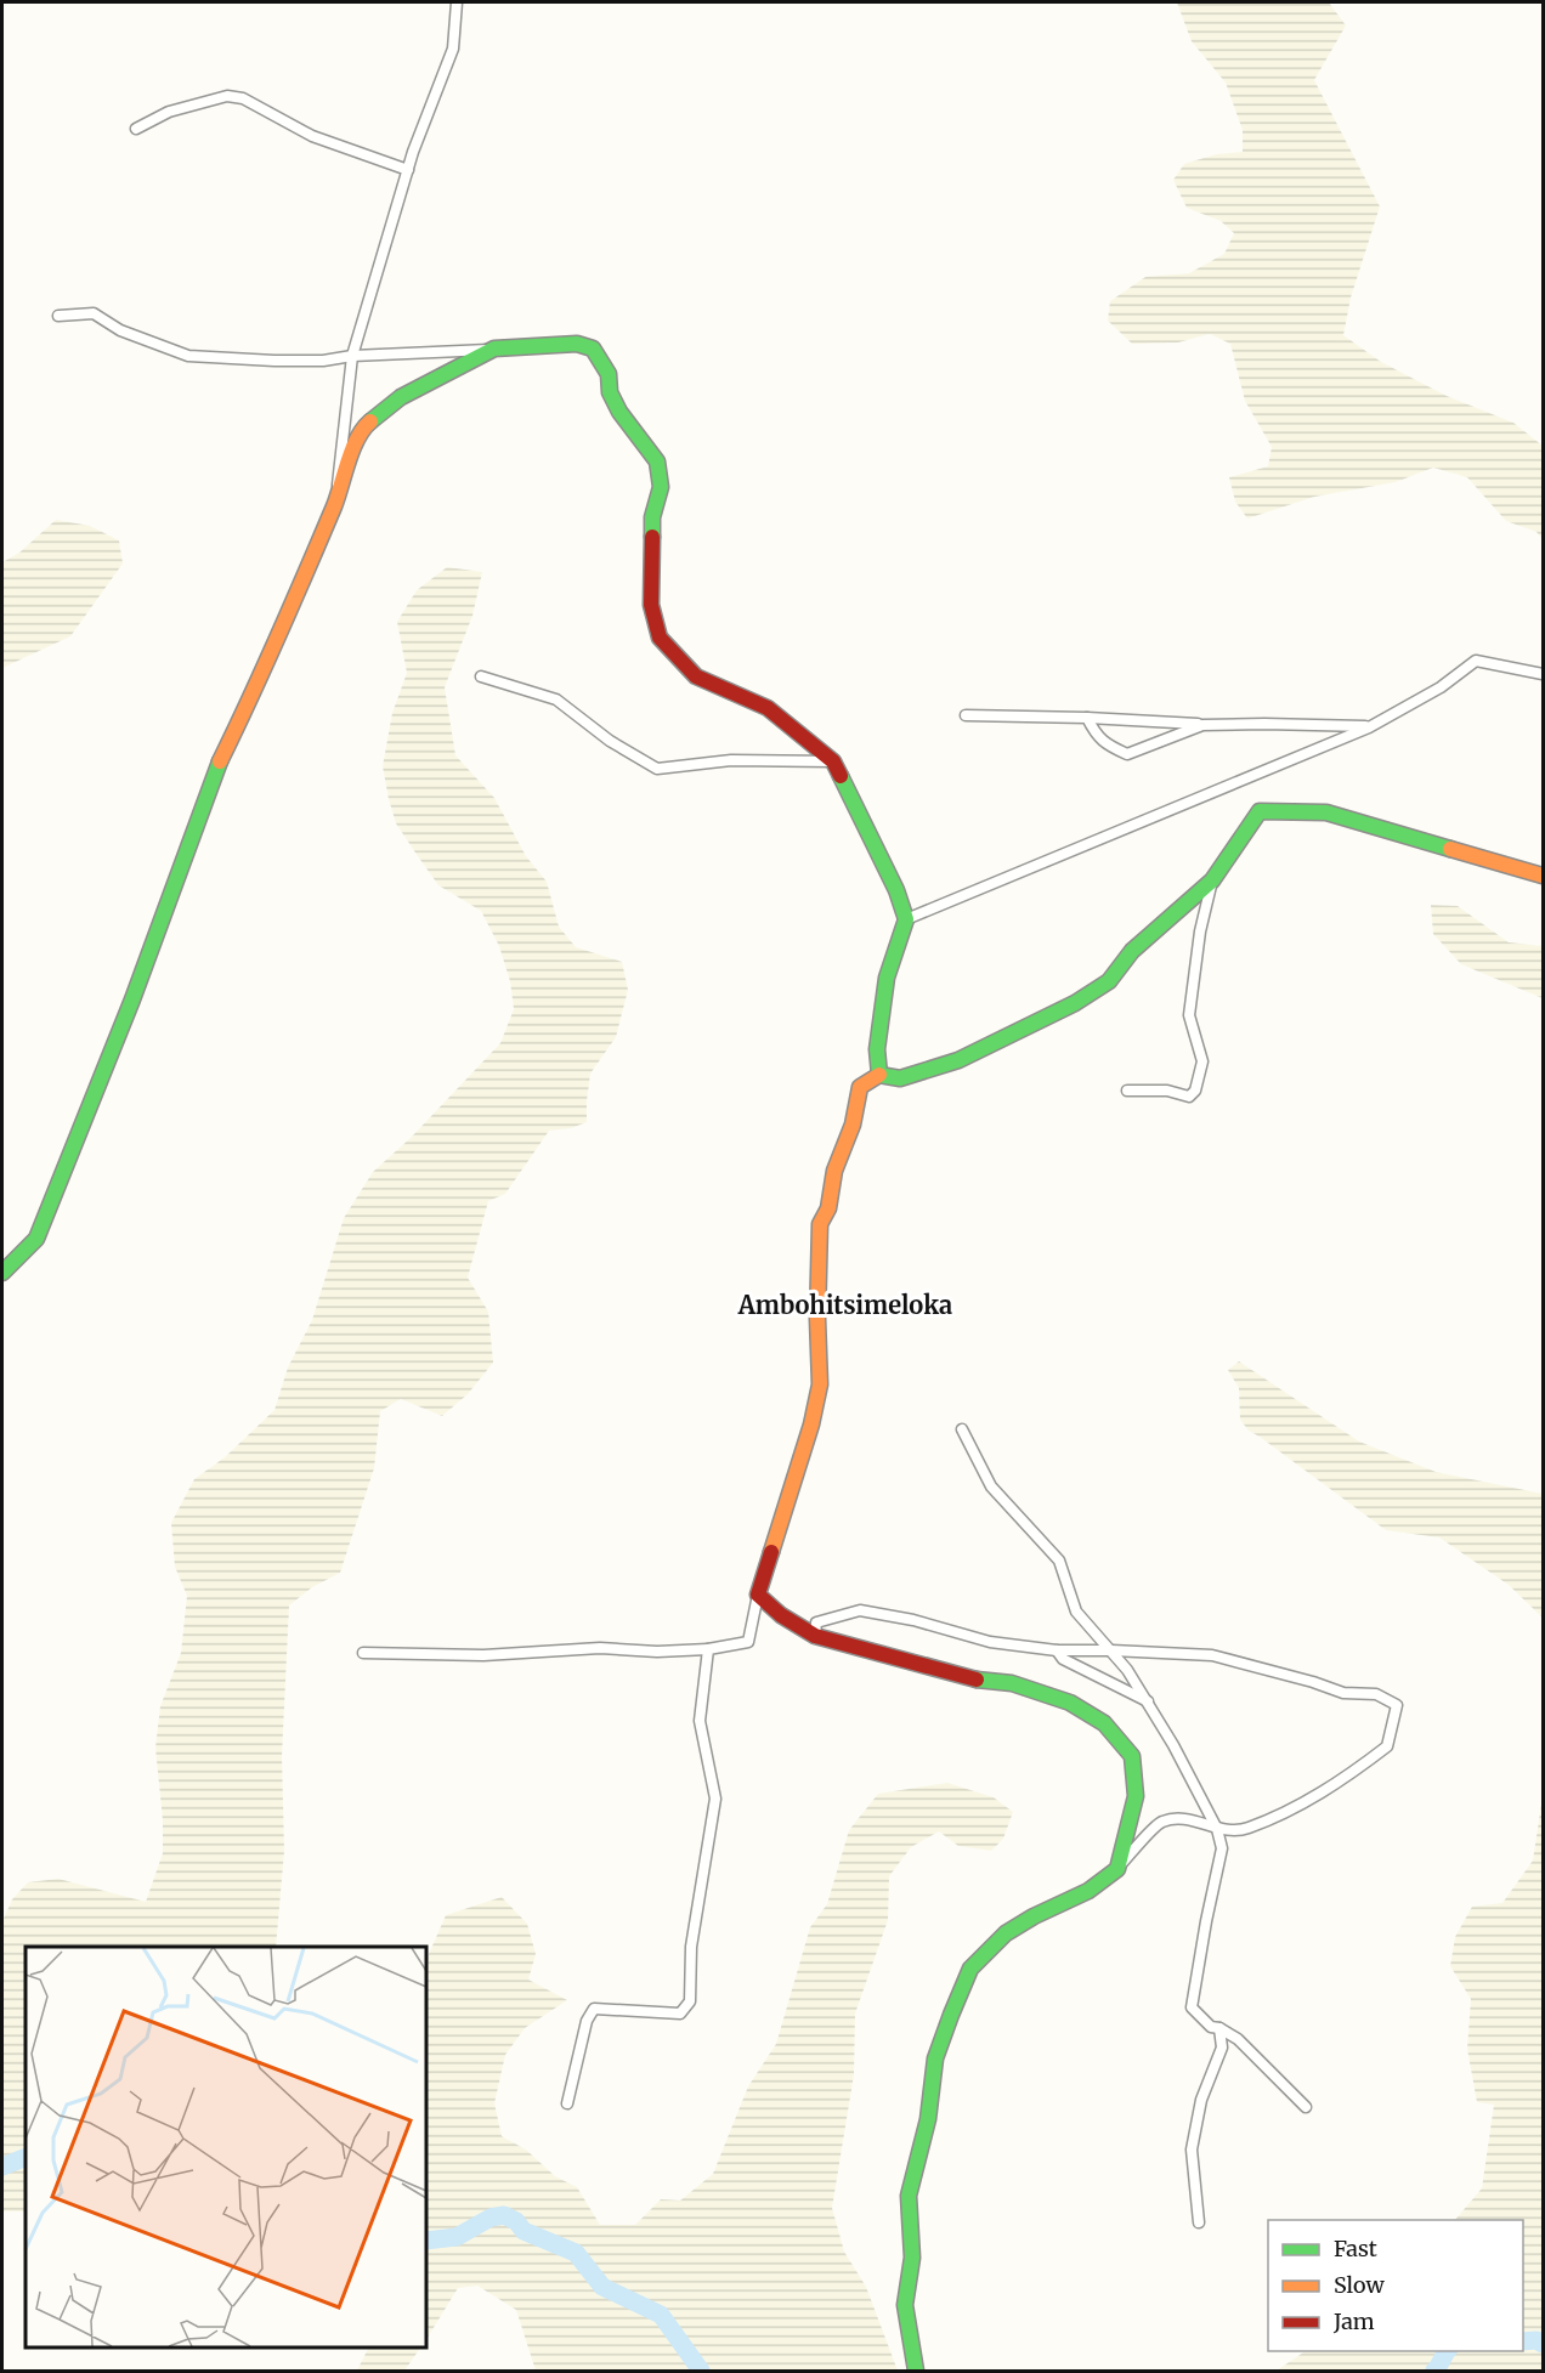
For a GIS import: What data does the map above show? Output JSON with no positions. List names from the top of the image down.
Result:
{
  "districts": ["Ambohitsimeloka"],
  "legend": ["Fast", "Slow", "Jam"]
}
